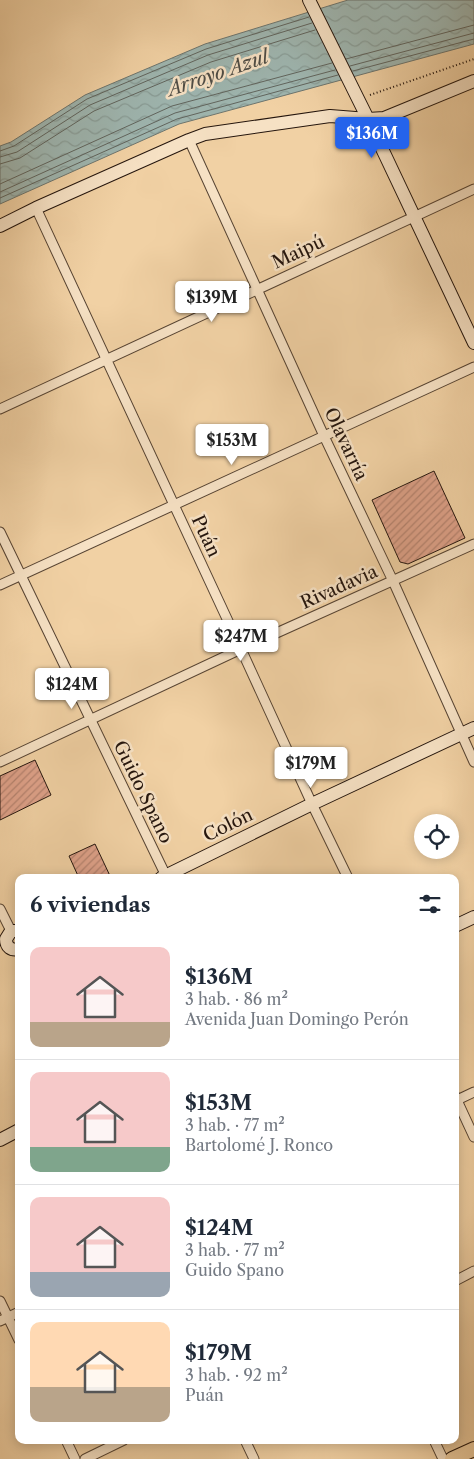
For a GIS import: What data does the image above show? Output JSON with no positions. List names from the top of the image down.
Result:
{
  "streets": {
    "main road": ["Colón"],
    "street": [
      "Maipú",
      "Olavarría",
      "Puán",
      "Rivadavia",
      "Guido Spano"
    ]
  },
  "crossings": [
    ["Maipú", "Olavarría"],
    ["Maipú", "Puán"],
    ["Olavarría", "Rivadavia"],
    ["Olavarría", "Colón"],
    ["Puán", "Rivadavia"],
    ["Puán", "Colón"],
    ["Rivadavia", "Guido Spano"]
  ],
  "water": ["Arroyo Azul"],
  "page": {
    "price": [
      "$136M",
      "$139M",
      "$153M",
      "$247M",
      "$124M",
      "$179M"
    ],
    "heading": "6 viviendas",
    "list": [
      {
        "name": "$136M",
        "note": "3 hab. · 86 m² · Avenida Juan Domingo Perón"
      },
      {
        "name": "$153M",
        "note": "3 hab. · 77 m² · Bartolomé J. Ronco"
      },
      {
        "name": "$124M",
        "note": "3 hab. · 77 m² · Guido Spano"
      },
      {
        "name": "$179M",
        "note": "3 hab. · 92 m² · Puán"
      }
    ]
  }
}
